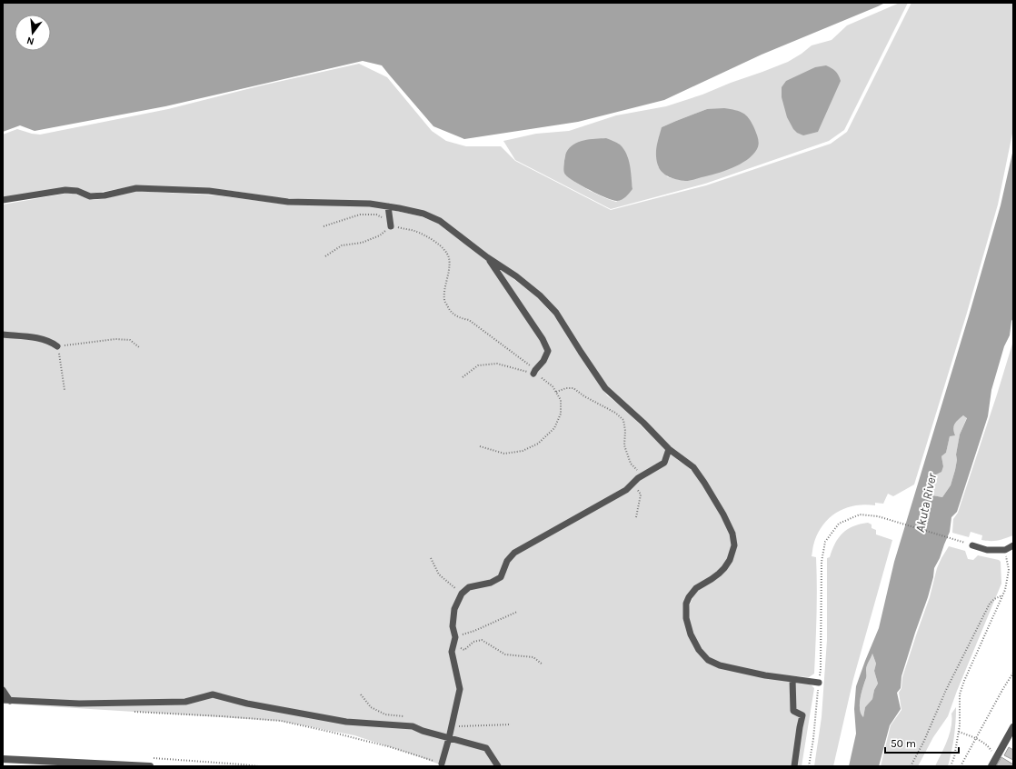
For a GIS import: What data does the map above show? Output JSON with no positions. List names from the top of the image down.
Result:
{
  "water": ["Akuta River"],
  "scale_bar": "50 m",
  "north": "bottom"
}
